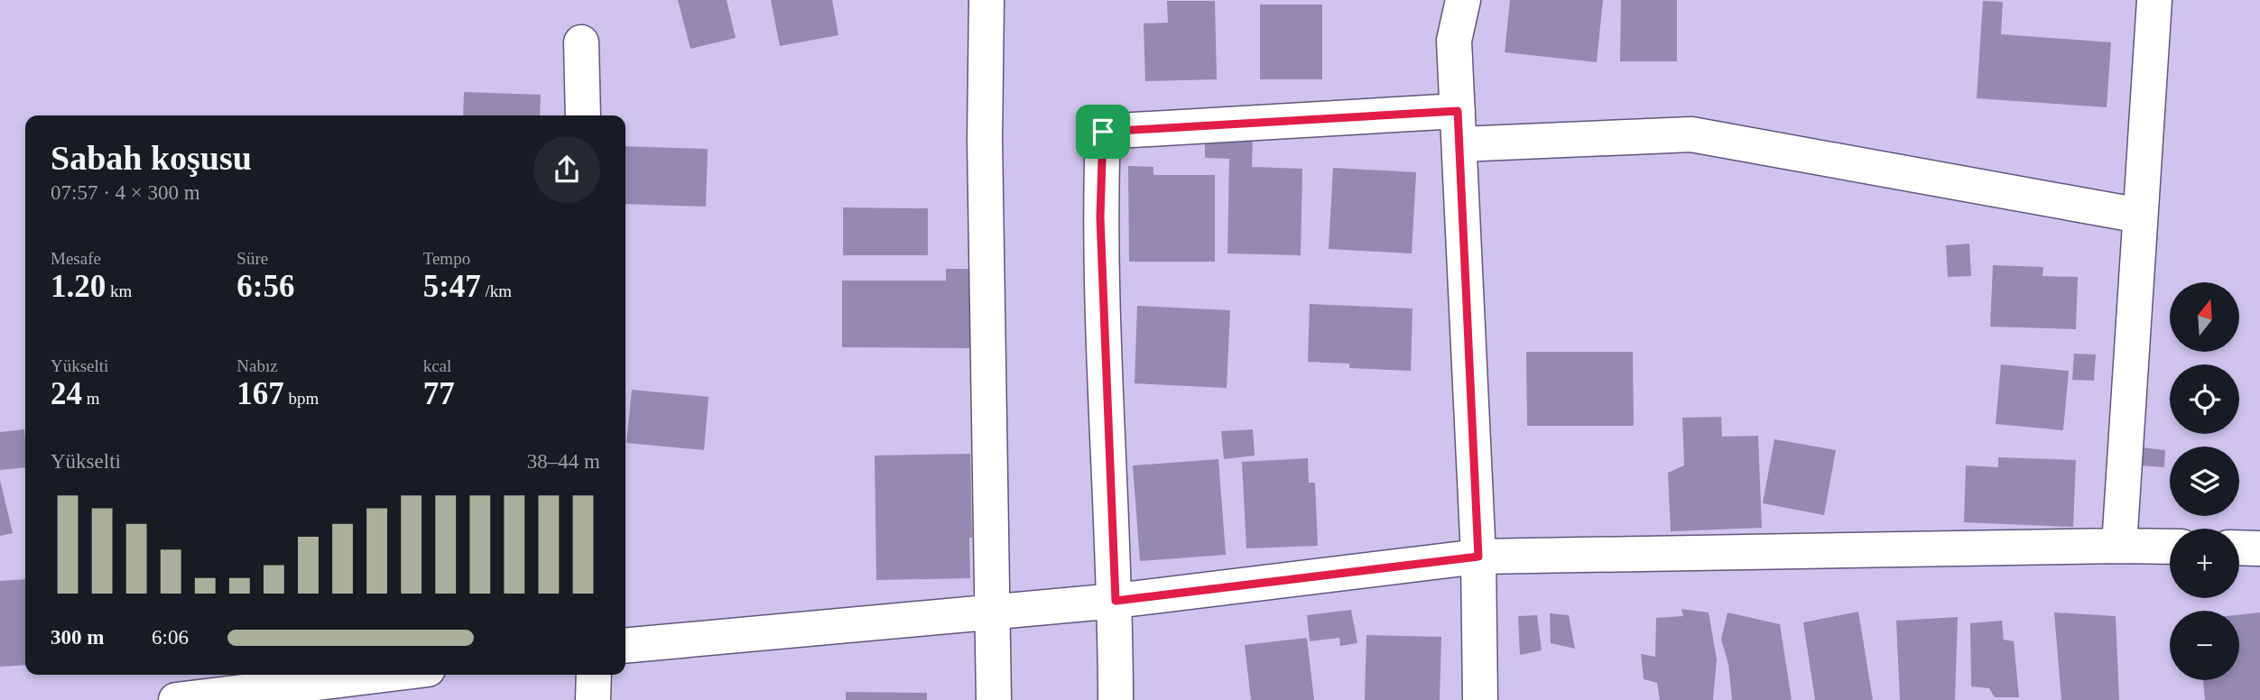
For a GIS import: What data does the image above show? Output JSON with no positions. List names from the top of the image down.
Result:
{
  "north": "top",
  "page": {
    "heading": ["Sabah koşusu", "07:57 · 4 × 300 m"],
    "stats": [
      ["Mesafe", "1.20 km"],
      ["Süre", "6:56"],
      ["Tempo", "5:47 /km"],
      ["Yükselti", "24 m"],
      ["Nabız", "167 bpm"],
      ["kcal", "77"]
    ],
    "map_buttons": ["+", "−"],
    "chart": ["Yükselti", "38–44 m"],
    "list": [
      {
        "name": "300 m",
        "note": "6:06"
      }
    ]
  }
}
